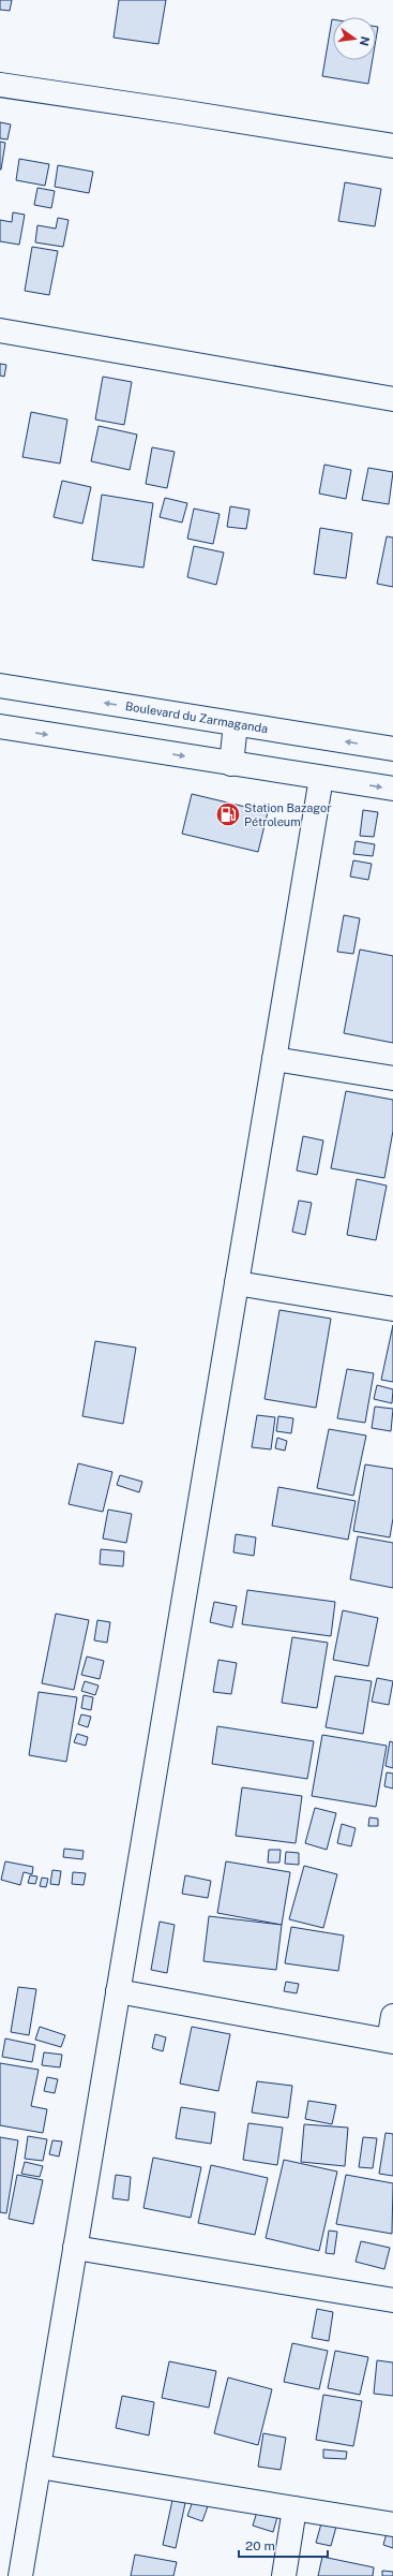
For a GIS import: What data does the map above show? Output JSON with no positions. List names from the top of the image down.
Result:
{
  "streets": {
    "street": ["Boulevard du Zarmaganda"]
  },
  "places": {
    "fuel station": ["Station Bazagor Pétroleum"]
  },
  "scale_bar": "20 m",
  "north": "right"
}
